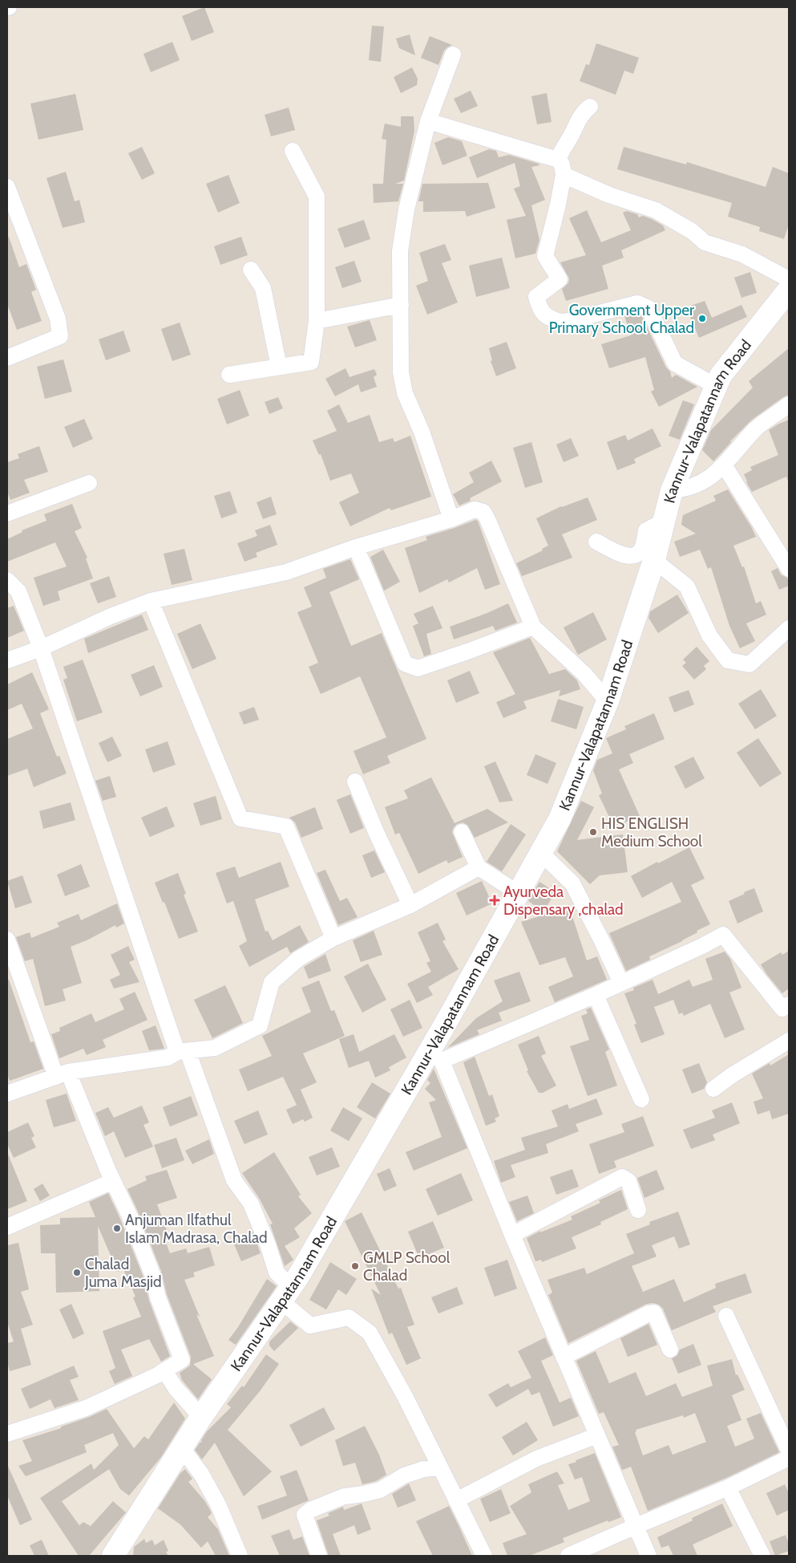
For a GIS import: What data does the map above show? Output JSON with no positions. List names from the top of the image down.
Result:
{
  "streets": {
    "main road": ["Kannur-Valapatannam Road"]
  },
  "places": {
    "other": [
      "Government Upper Primary School Chalad",
      "HIS ENGLISH Medium School",
      "Anjuman Ilfathul Islam Madrasa, Chalad",
      "GMLP School Chalad",
      "Chalad Juma Masjid"
    ],
    "health": ["Ayurveda Dispensary ,chalad"]
  }
}
